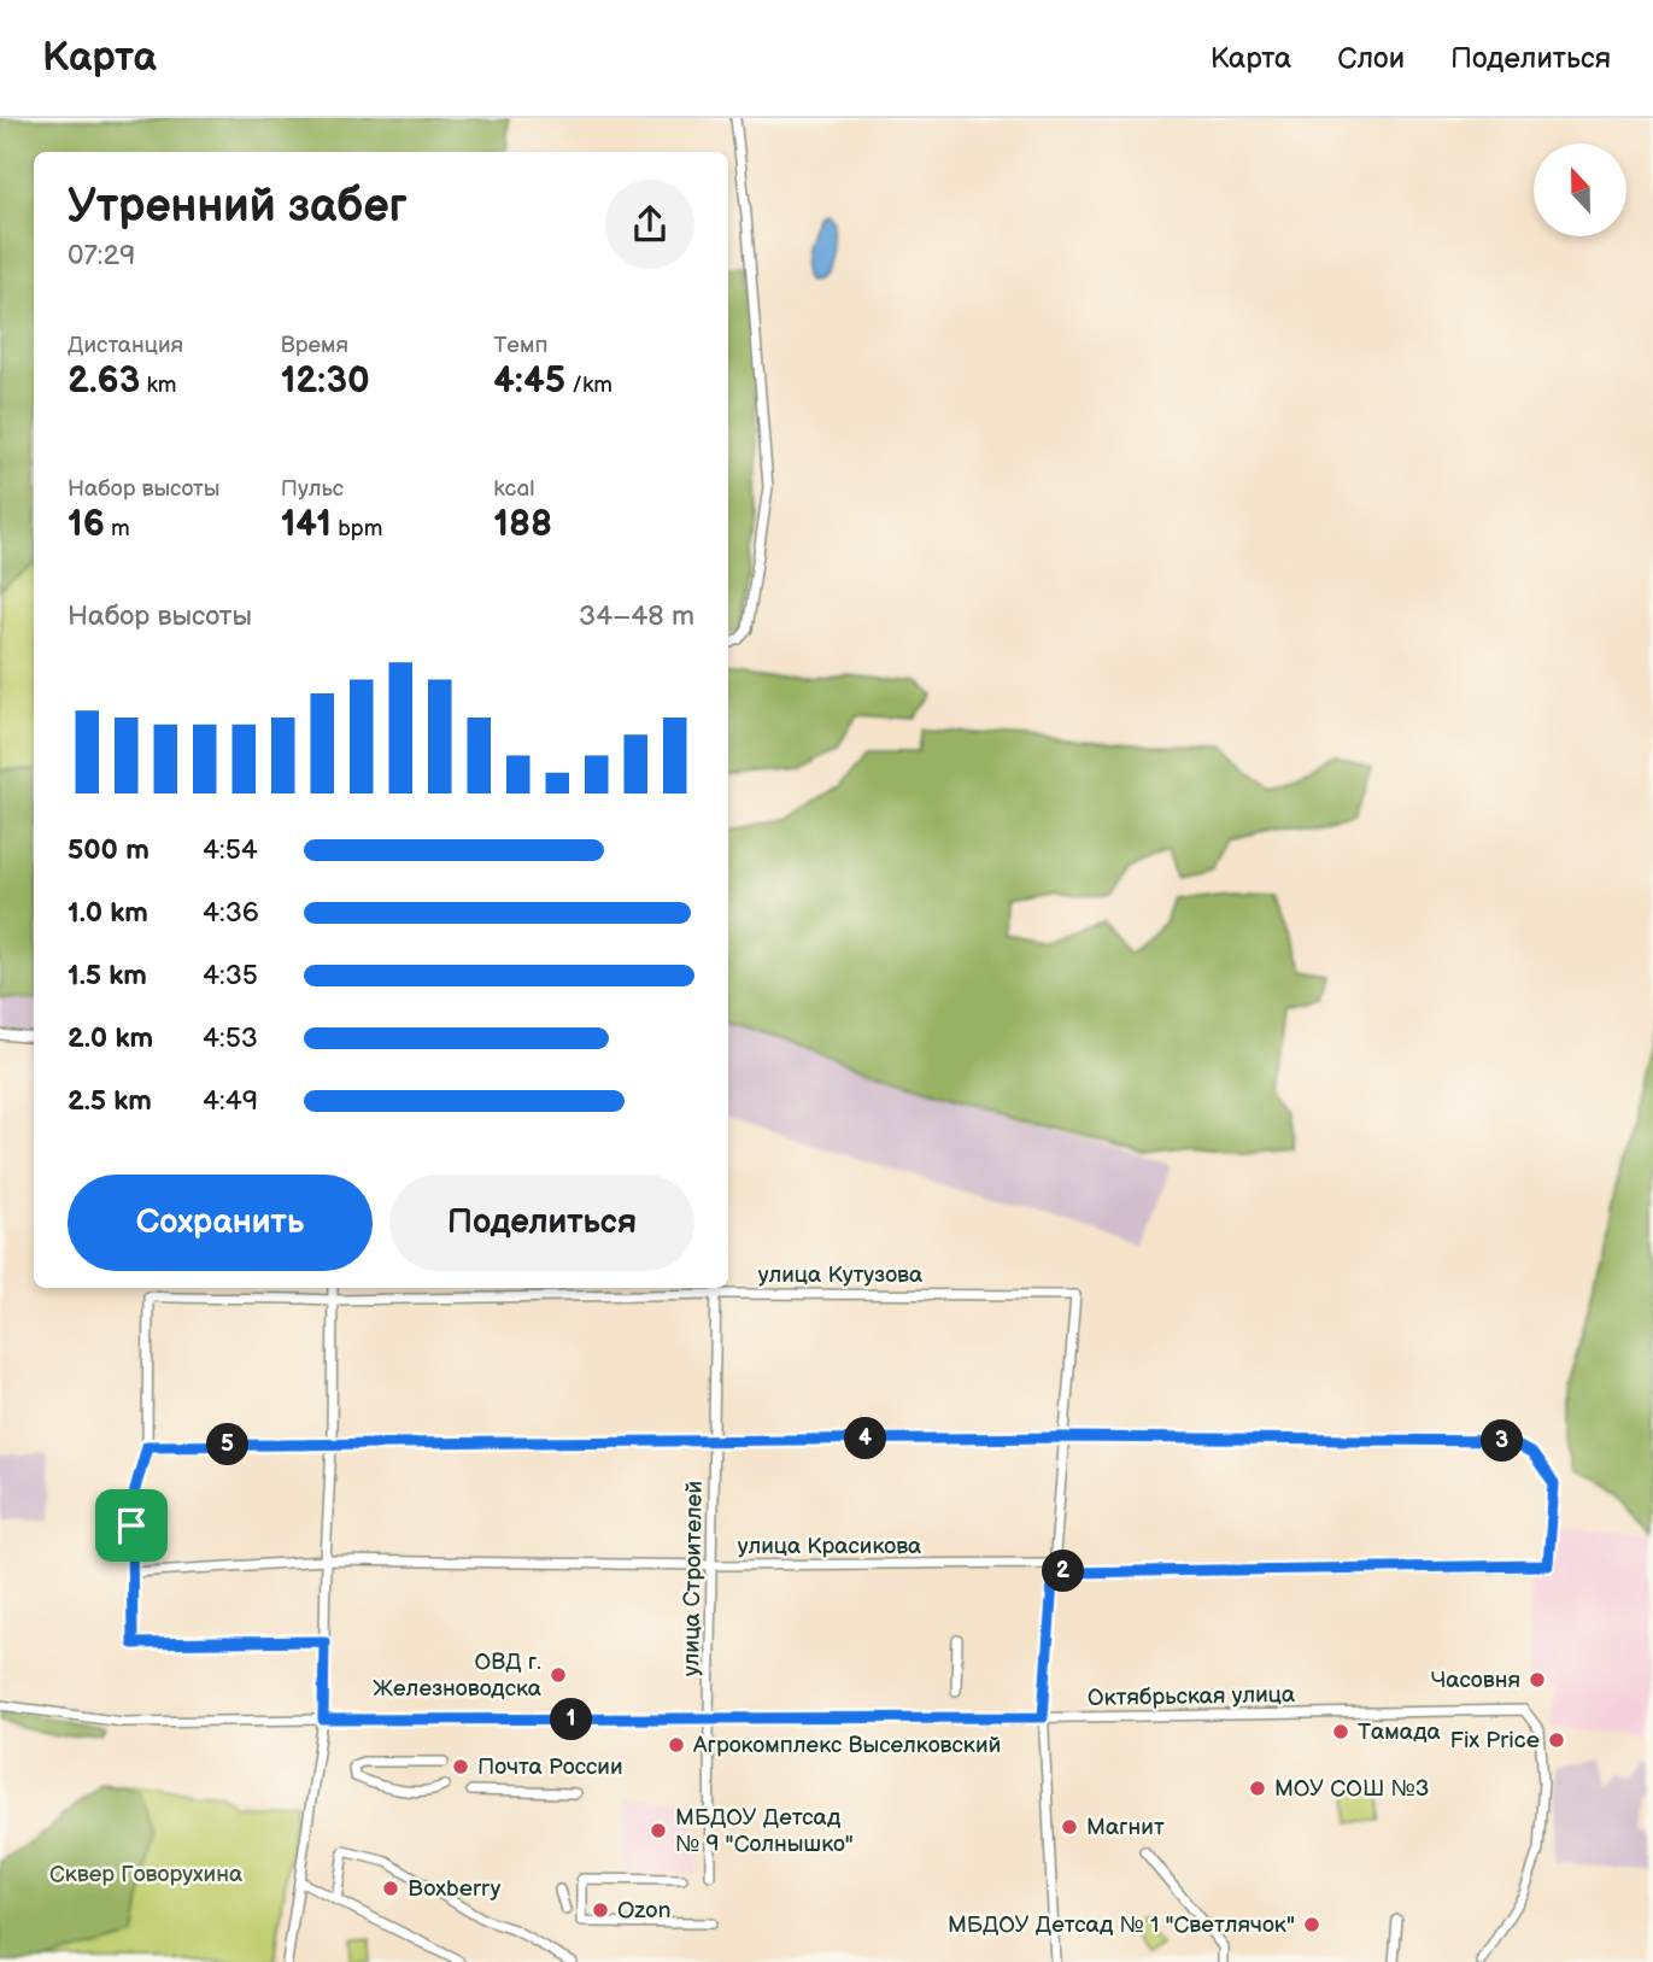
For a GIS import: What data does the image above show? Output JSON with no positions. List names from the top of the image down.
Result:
{
  "streets": {
    "street": [
      "улица Кутузова",
      "улица Красикова",
      "улица Строителей",
      "Октябрьская улица"
    ]
  },
  "crossings": [
    ["улица Кутузова", "улица Красикова"],
    ["улица Кутузова", "улица Строителей"],
    ["улица Красикова", "улица Строителей"],
    ["улица Строителей", "Октябрьская улица"]
  ],
  "parks": ["Сквер Говорухина"],
  "places": [
    "ОВД г. Железноводска",
    "Часовня",
    "Тамада",
    "Fix Price",
    "Агрокомплекс Выселковский",
    "Почта России",
    "МОУ СОШ №3",
    "Магнит",
    "МБДОУ Детсад № 9 \"Солнышко\"",
    "Boxberry",
    "Ozon",
    "МБДОУ Детсад № 1 \"Светлячок\""
  ],
  "north": "top",
  "page": {
    "header": "Карта",
    "nav": ["Карта", "Слои", "Поделиться"],
    "heading": ["Утренний забег", "07:29"],
    "stats": [
      ["Дистанция", "2.63 km"],
      ["Время", "12:30"],
      ["Темп", "4:45 /km"],
      ["Набор высоты", "16 m"],
      ["Пульс", "141 bpm"],
      ["kcal", "188"]
    ],
    "chart": ["Набор высоты", "34–48 m"],
    "list": [
      {
        "name": "500 m",
        "note": "4:54"
      },
      {
        "name": "1.0 km",
        "note": "4:36"
      },
      {
        "name": "1.5 km",
        "note": "4:35"
      },
      {
        "name": "2.0 km",
        "note": "4:53"
      },
      {
        "name": "2.5 km",
        "note": "4:49"
      }
    ],
    "buttons": ["Сохранить", "Поделиться"],
    "pins": [
      "4",
      "3",
      "5",
      "2",
      "1"
    ]
  }
}
